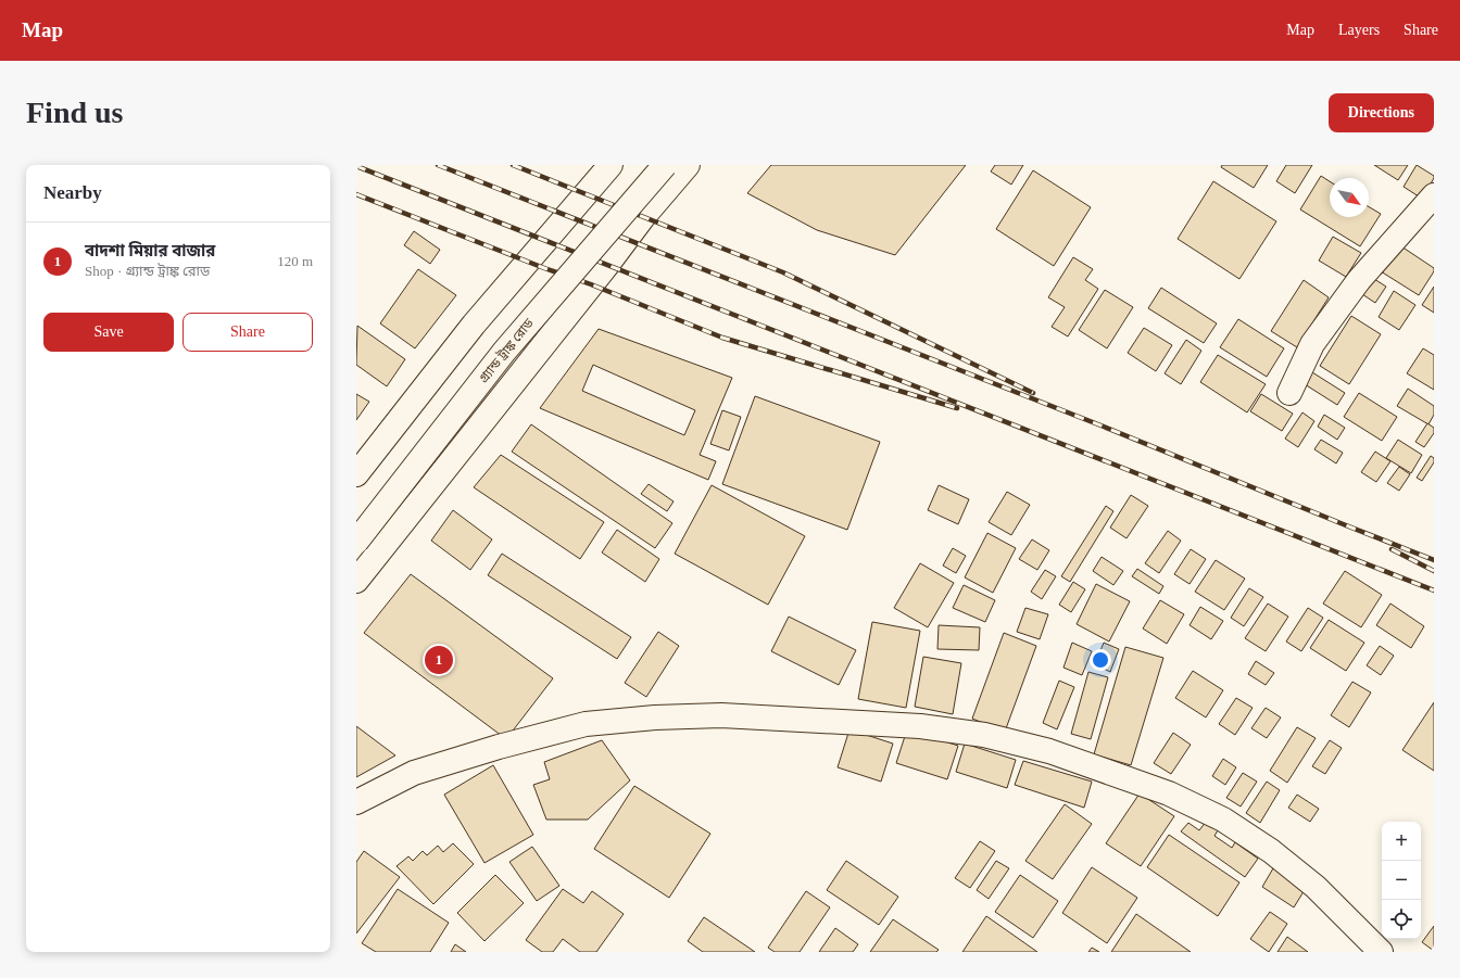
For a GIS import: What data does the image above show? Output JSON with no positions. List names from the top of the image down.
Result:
{
  "streets": {
    "main road": ["গ্র্যান্ড ট্রাঙ্ক রোড"]
  },
  "north": "bottom right",
  "page": {
    "header": "Map",
    "nav": ["Map", "Layers", "Share"],
    "buttons": [
      "Directions",
      ["Save", "Share"]
    ],
    "title": "Find us",
    "heading": "Nearby",
    "list": [
      {
        "mark": "1",
        "name": "বাদশা মিয়ার বাজার",
        "note": "Shop · গ্র্যান্ড ট্রাঙ্ক রোড",
        "value": "120 m"
      }
    ],
    "pins": "1",
    "map_buttons": ["+", "−"]
  }
}
